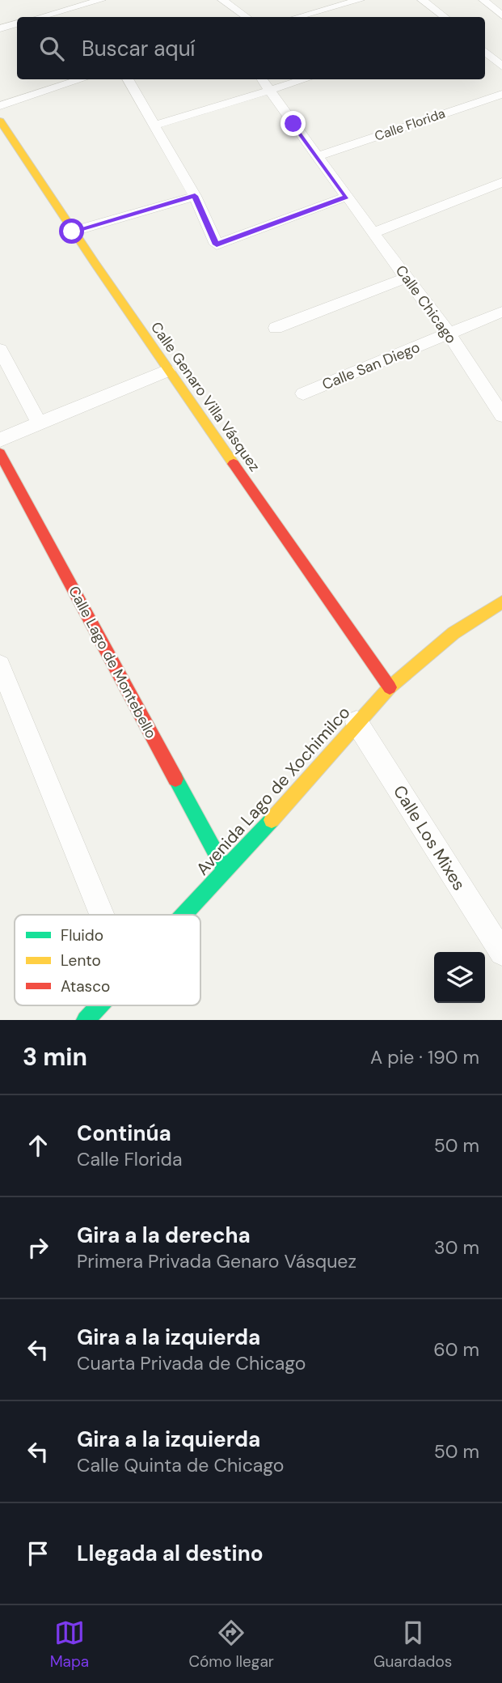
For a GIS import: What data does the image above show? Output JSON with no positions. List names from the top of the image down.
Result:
{
  "streets": {
    "street": [
      "Calle Florida",
      "Calle Chicago",
      "Calle San Diego",
      "Calle Genaro Villa Vásquez",
      "Calle Lago de Montebello",
      "Avenida Lago de Xochimilco",
      "Calle Los Mixes"
    ]
  },
  "crossings": [
    ["Calle Florida", "Calle Chicago"],
    ["Calle Chicago", "Calle San Diego"],
    ["Calle Genaro Villa Vásquez", "Avenida Lago de Xochimilco"],
    ["Calle Lago de Montebello", "Avenida Lago de Xochimilco"],
    ["Avenida Lago de Xochimilco", "Calle Los Mixes"]
  ],
  "legend": ["Fluido", "Lento", "Atasco"],
  "page": {
    "search": "Buscar aquí",
    "heading": ["3 min", "A pie · 190 m"],
    "list": [
      ["Continúa", "Calle Florida", "50 m"],
      ["Gira a la derecha", "Primera Privada Genaro Vásquez", "30 m"],
      ["Gira a la izquierda", "Cuarta Privada de Chicago", "60 m"],
      ["Gira a la izquierda", "Calle Quinta de Chicago", "50 m"],
      "Llegada al destino"
    ],
    "nav": ["Mapa", "Cómo llegar", "Guardados"]
  }
}
